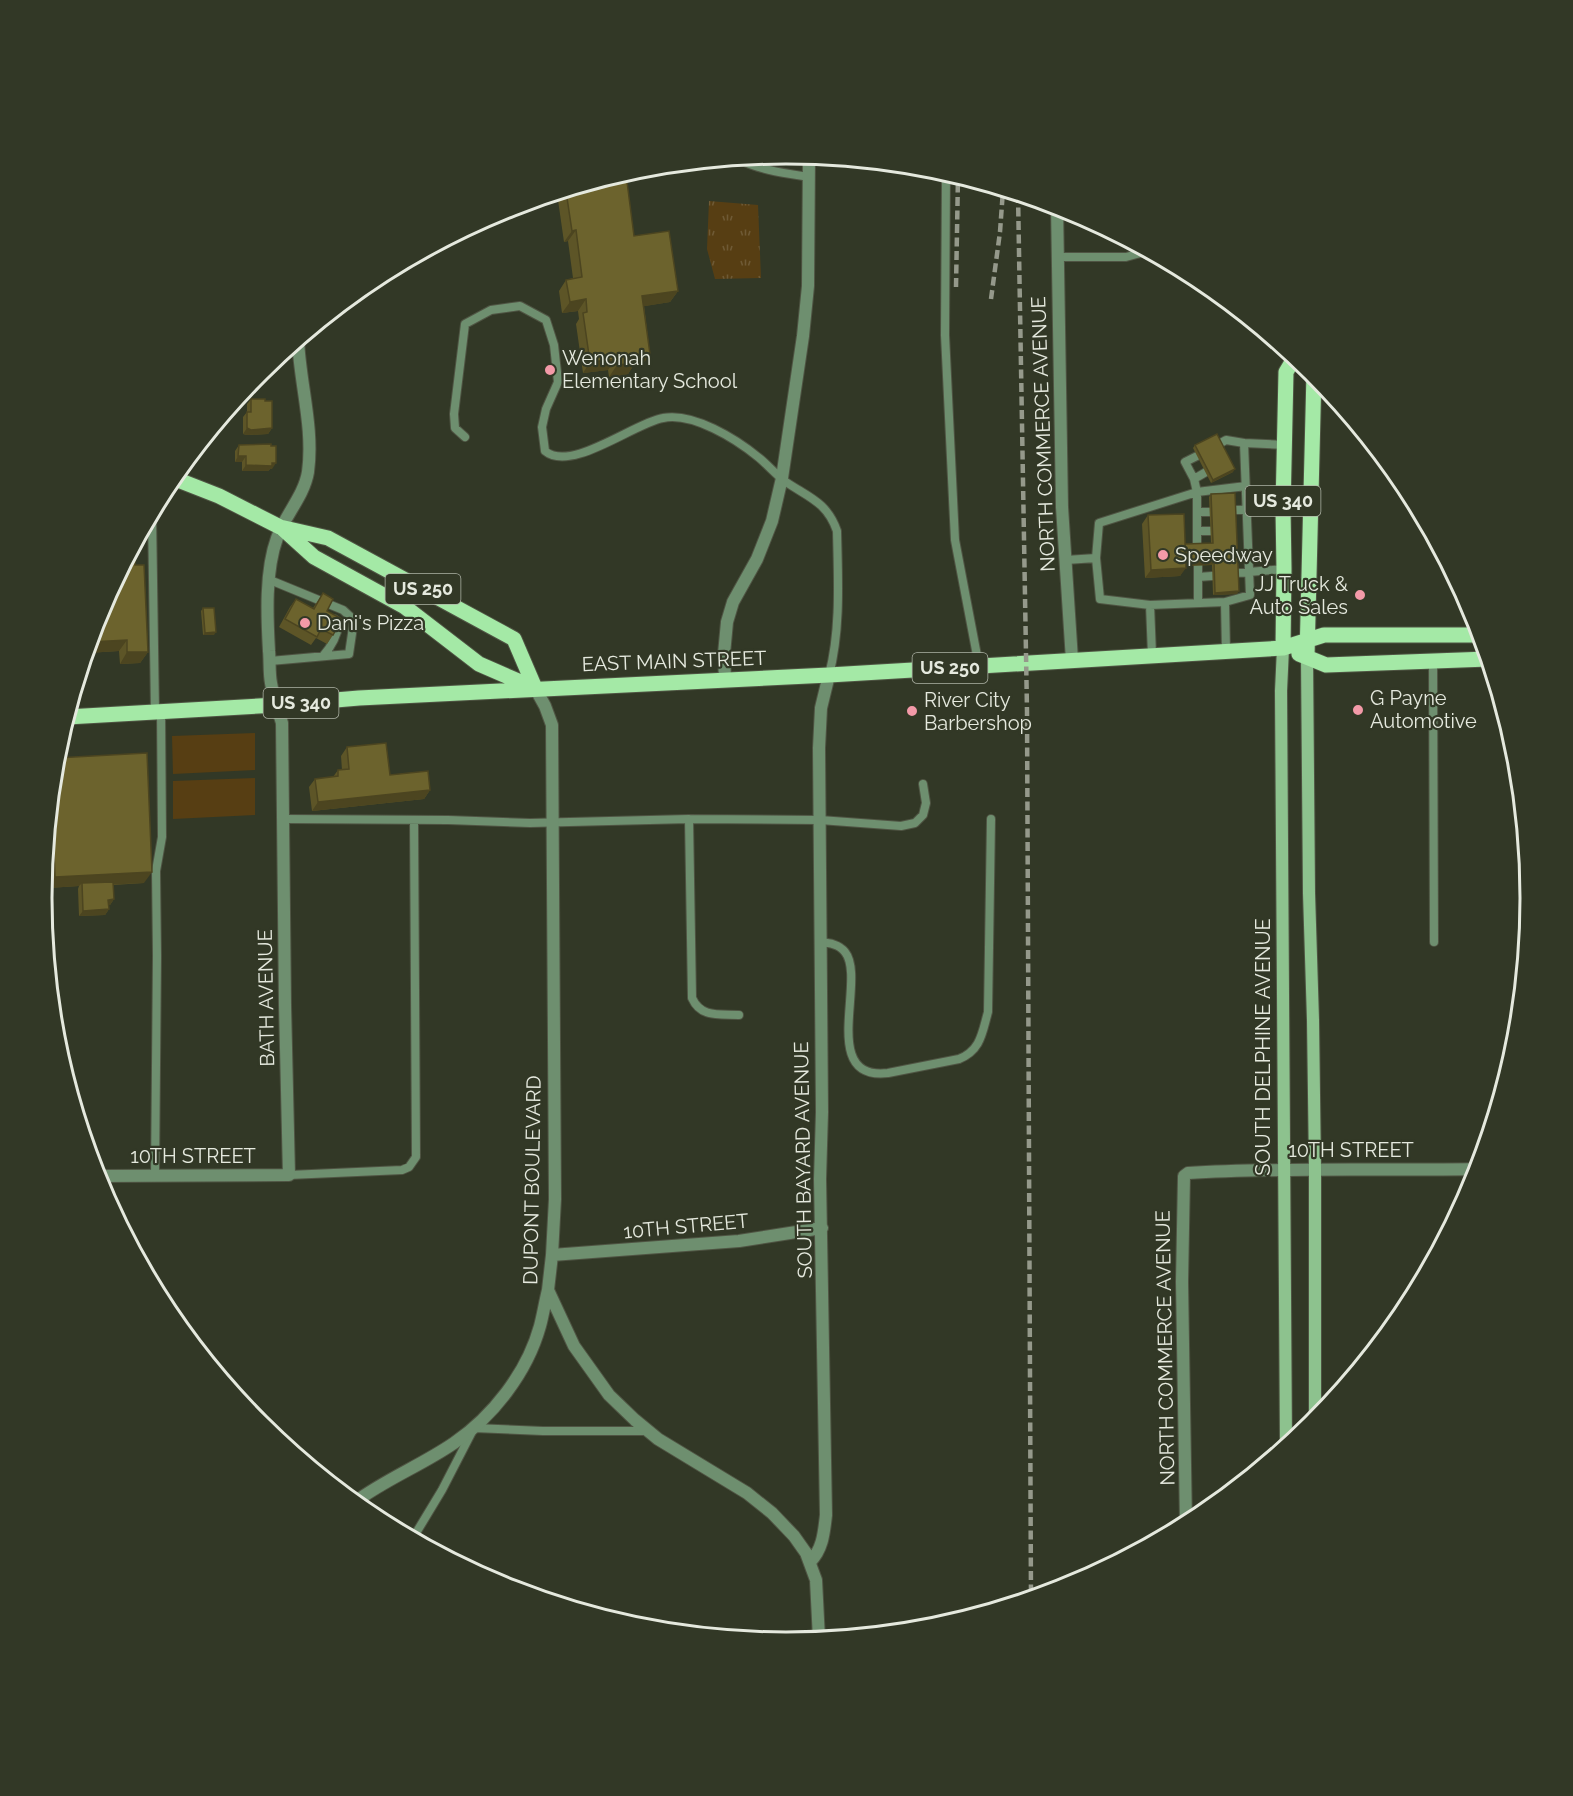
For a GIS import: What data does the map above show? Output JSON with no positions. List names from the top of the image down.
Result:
{
  "streets": {
    "main road": [
      "US 340",
      "US 250",
      "EAST MAIN STREET",
      "SOUTH DELPHINE AVENUE"
    ],
    "street": [
      "NORTH COMMERCE AVENUE",
      "BATH AVENUE",
      "10TH STREET",
      "SOUTH BAYARD AVENUE",
      "DUPONT BOULEVARD"
    ]
  },
  "crossings": [
    ["NORTH COMMERCE AVENUE", "EAST MAIN STREET"],
    ["NORTH COMMERCE AVENUE", "10TH STREET"],
    ["US 340", "EAST MAIN STREET"],
    ["US 340", "SOUTH DELPHINE AVENUE"],
    ["US 250", "EAST MAIN STREET"],
    ["US 250", "BATH AVENUE"],
    ["US 250", "DUPONT BOULEVARD"],
    ["EAST MAIN STREET", "BATH AVENUE"],
    ["EAST MAIN STREET", "SOUTH DELPHINE AVENUE"],
    ["EAST MAIN STREET", "SOUTH BAYARD AVENUE"],
    ["EAST MAIN STREET", "DUPONT BOULEVARD"],
    ["BATH AVENUE", "10TH STREET"],
    ["SOUTH DELPHINE AVENUE", "10TH STREET"],
    ["10TH STREET", "SOUTH BAYARD AVENUE"],
    ["10TH STREET", "DUPONT BOULEVARD"],
    ["SOUTH BAYARD AVENUE", "DUPONT BOULEVARD"]
  ],
  "places": [
    "Wenonah Elementary School",
    "Speedway",
    "JJ Truck & Auto Sales",
    "Dani's Pizza",
    "G Payne Automotive",
    "River City Barbershop"
  ]
}
